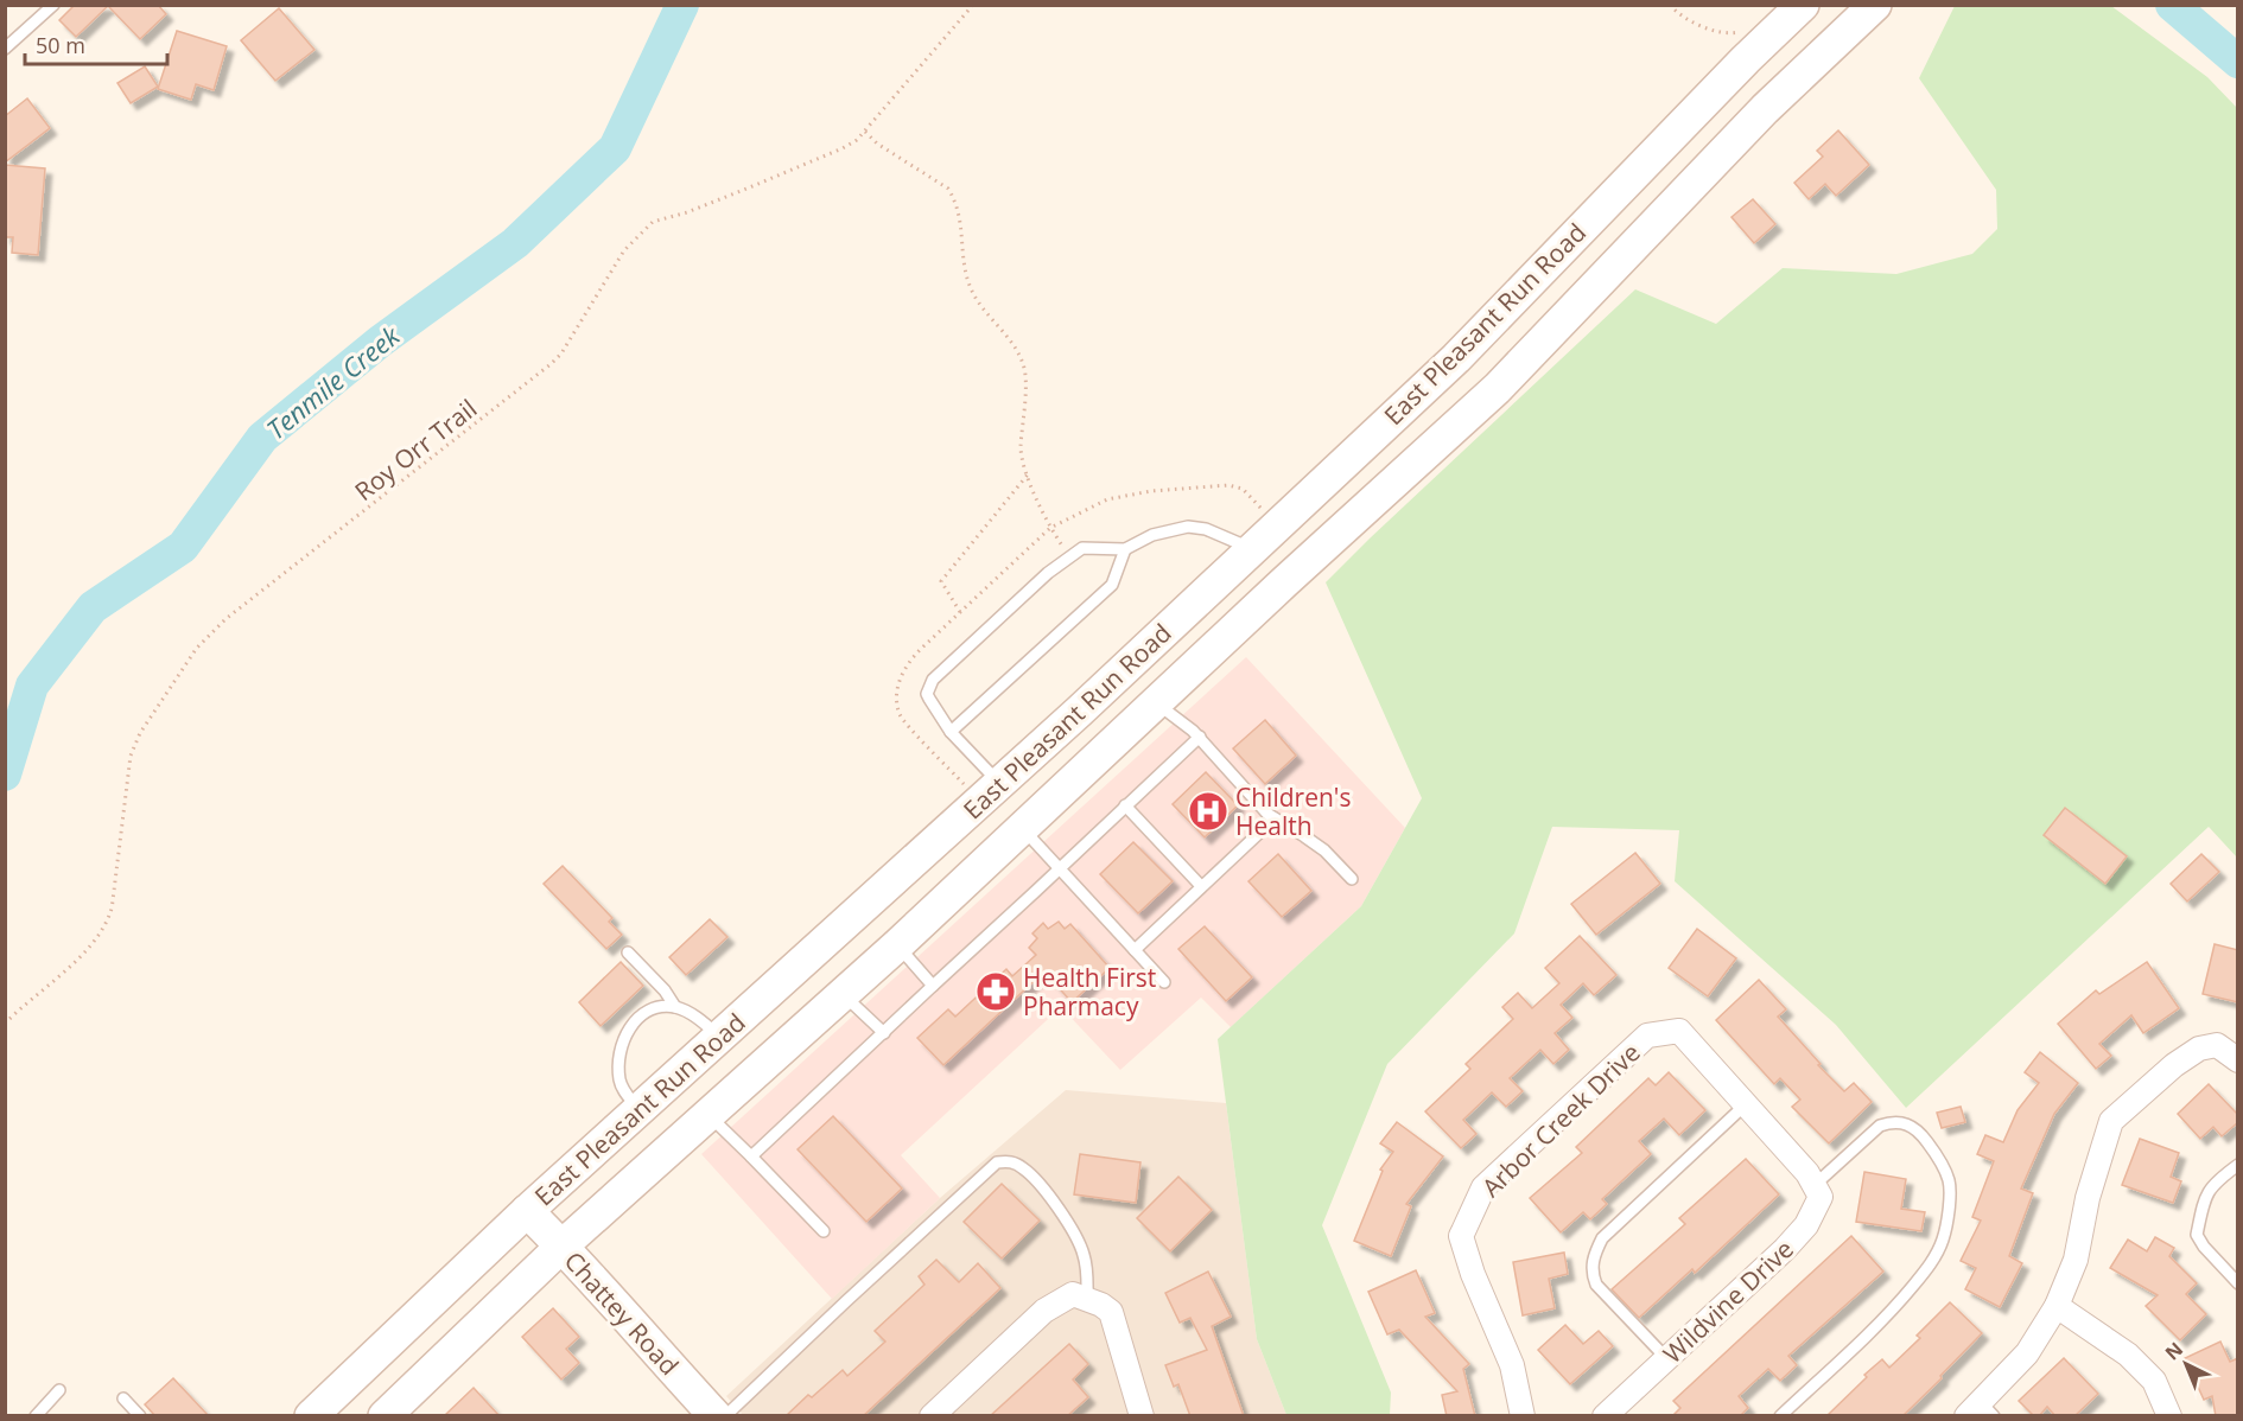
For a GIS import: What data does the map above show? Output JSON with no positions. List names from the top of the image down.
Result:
{
  "streets": {
    "main road": ["East Pleasant Run Road", "Chattey Road"],
    "street": ["Arbor Creek Drive", "Wildvine Drive"],
    "path": ["Roy Orr Trail"]
  },
  "crossings": [
    ["East Pleasant Run Road", "Chattey Road"],
    ["Arbor Creek Drive", "Wildvine Drive"]
  ],
  "water": ["Tenmile Creek"],
  "places": {
    "hospital": ["Children's Health"],
    "pharmacy": ["Health First Pharmacy"]
  },
  "scale_bar": "50 m",
  "north": "top left"
}
